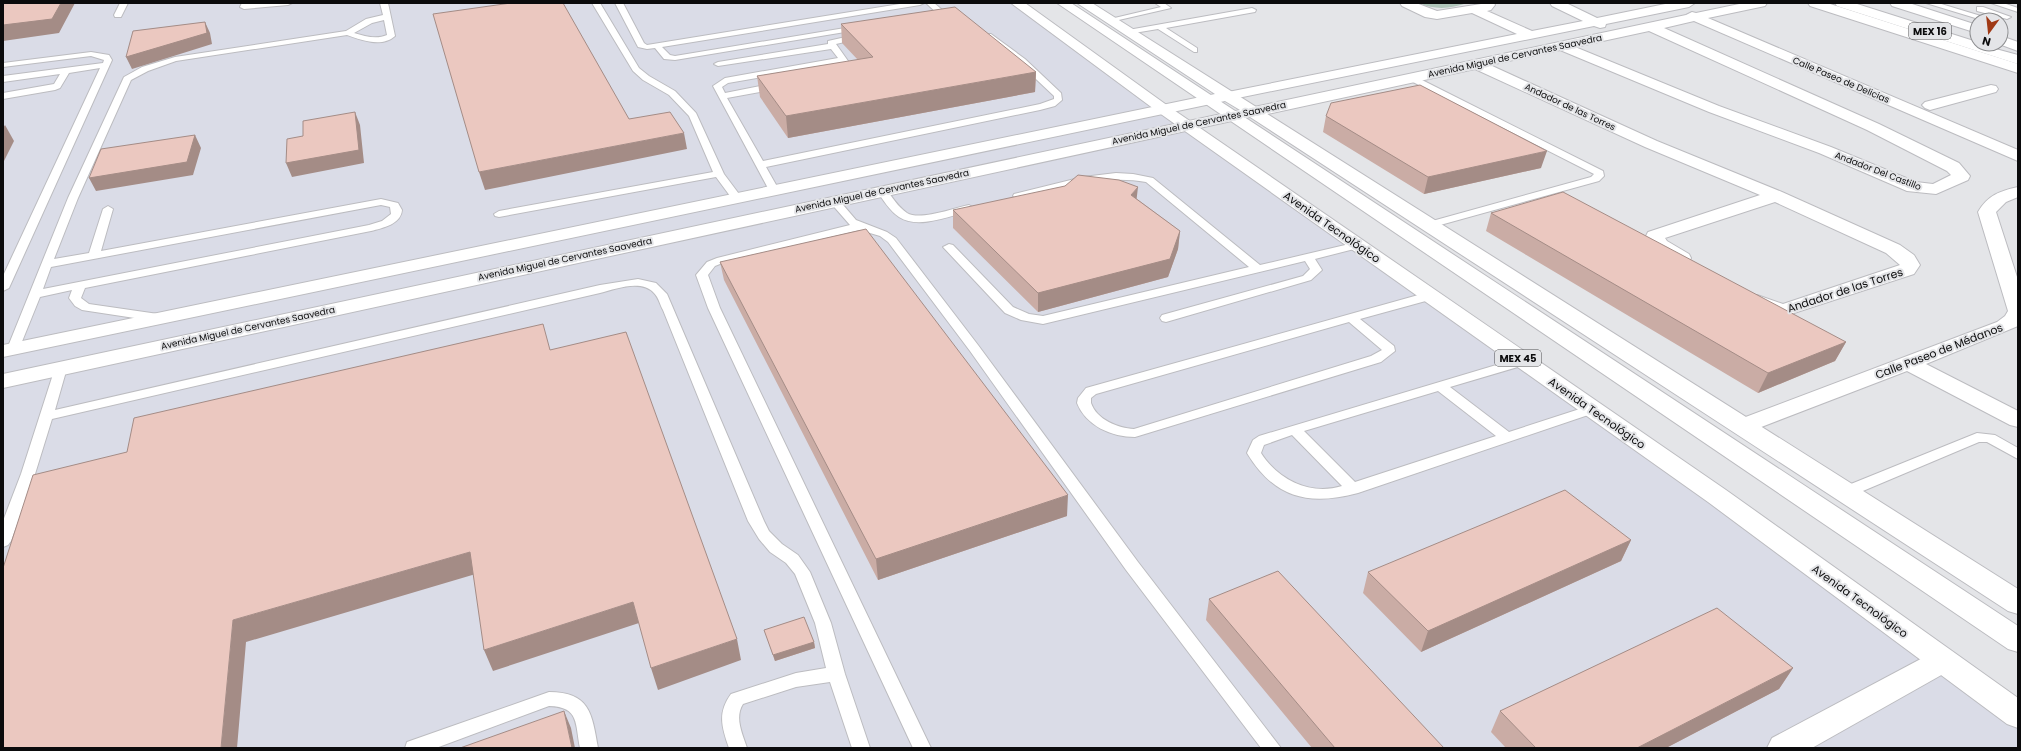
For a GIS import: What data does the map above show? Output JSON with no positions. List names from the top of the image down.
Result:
{
  "streets": {
    "main road": [
      "MEX 16",
      "Avenida Miguel de Cervantes Saavedra",
      "Calle Paseo de Delicias",
      "Andador de las Torres",
      "Andador Del Castillo",
      "Avenida Tecnológico",
      "Calle Paseo de Médanos",
      "MEX 45"
    ]
  },
  "crossings": [
    ["Avenida Miguel de Cervantes Saavedra", "Calle Paseo de Delicias"],
    ["Avenida Miguel de Cervantes Saavedra", "Andador de las Torres"],
    ["Avenida Miguel de Cervantes Saavedra", "Andador Del Castillo"],
    ["Avenida Miguel de Cervantes Saavedra", "Avenida Tecnológico"]
  ],
  "north": "bottom"
}
